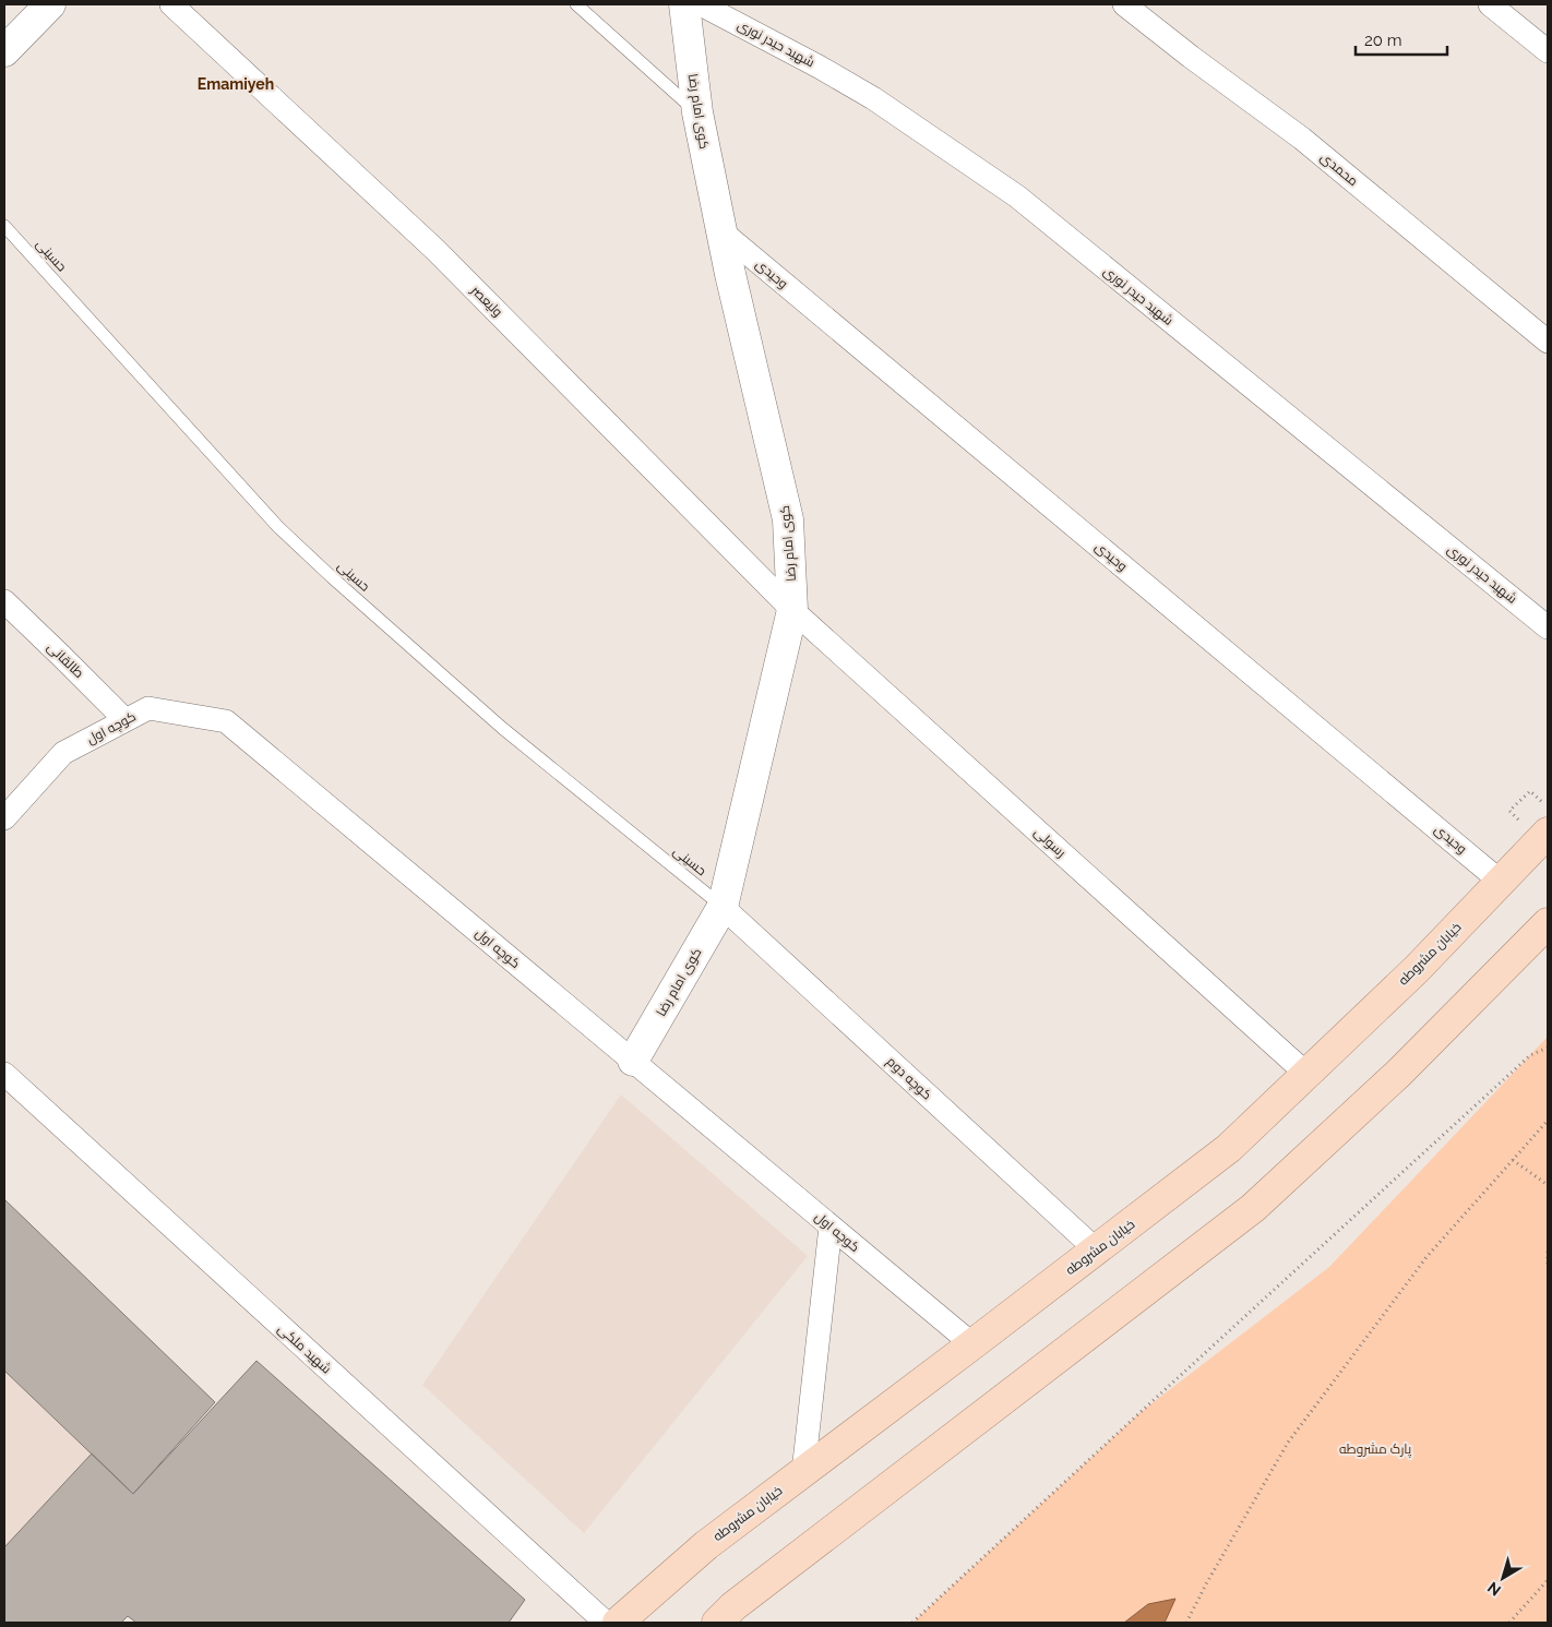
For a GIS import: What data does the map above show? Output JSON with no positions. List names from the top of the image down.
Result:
{
  "streets": {
    "main road": ["خیابان مشروطه"],
    "street": [
      "شهید حیدر نوری",
      "کوی امام رضا",
      "محمدی",
      "وحیدی",
      "ولیعصر",
      "طالقانی",
      "کوچه اول",
      "رسولی",
      "کوچه دوم",
      "شهید ملکی"
    ],
    "lane": ["حسینی"]
  },
  "crossings": [
    ["کوی امام رضا", "حسینی"],
    ["کوی امام رضا", "وحیدی"],
    ["کوی امام رضا", "ولیعصر"],
    ["کوی امام رضا", "کوچه اول"],
    ["کوی امام رضا", "رسولی"],
    ["کوی امام رضا", "کوچه دوم"],
    ["حسینی", "کوچه دوم"],
    ["وحیدی", "خیابان مشروطه"],
    ["ولیعصر", "رسولی"],
    ["طالقانی", "کوچه اول"],
    ["کوچه اول", "خیابان مشروطه"],
    ["رسولی", "خیابان مشروطه"],
    ["خیابان مشروطه", "کوچه دوم"]
  ],
  "districts": ["Emamiyeh"],
  "parks": ["پارک مشروطه"],
  "scale_bar": "20 m",
  "north": "bottom left"
}
